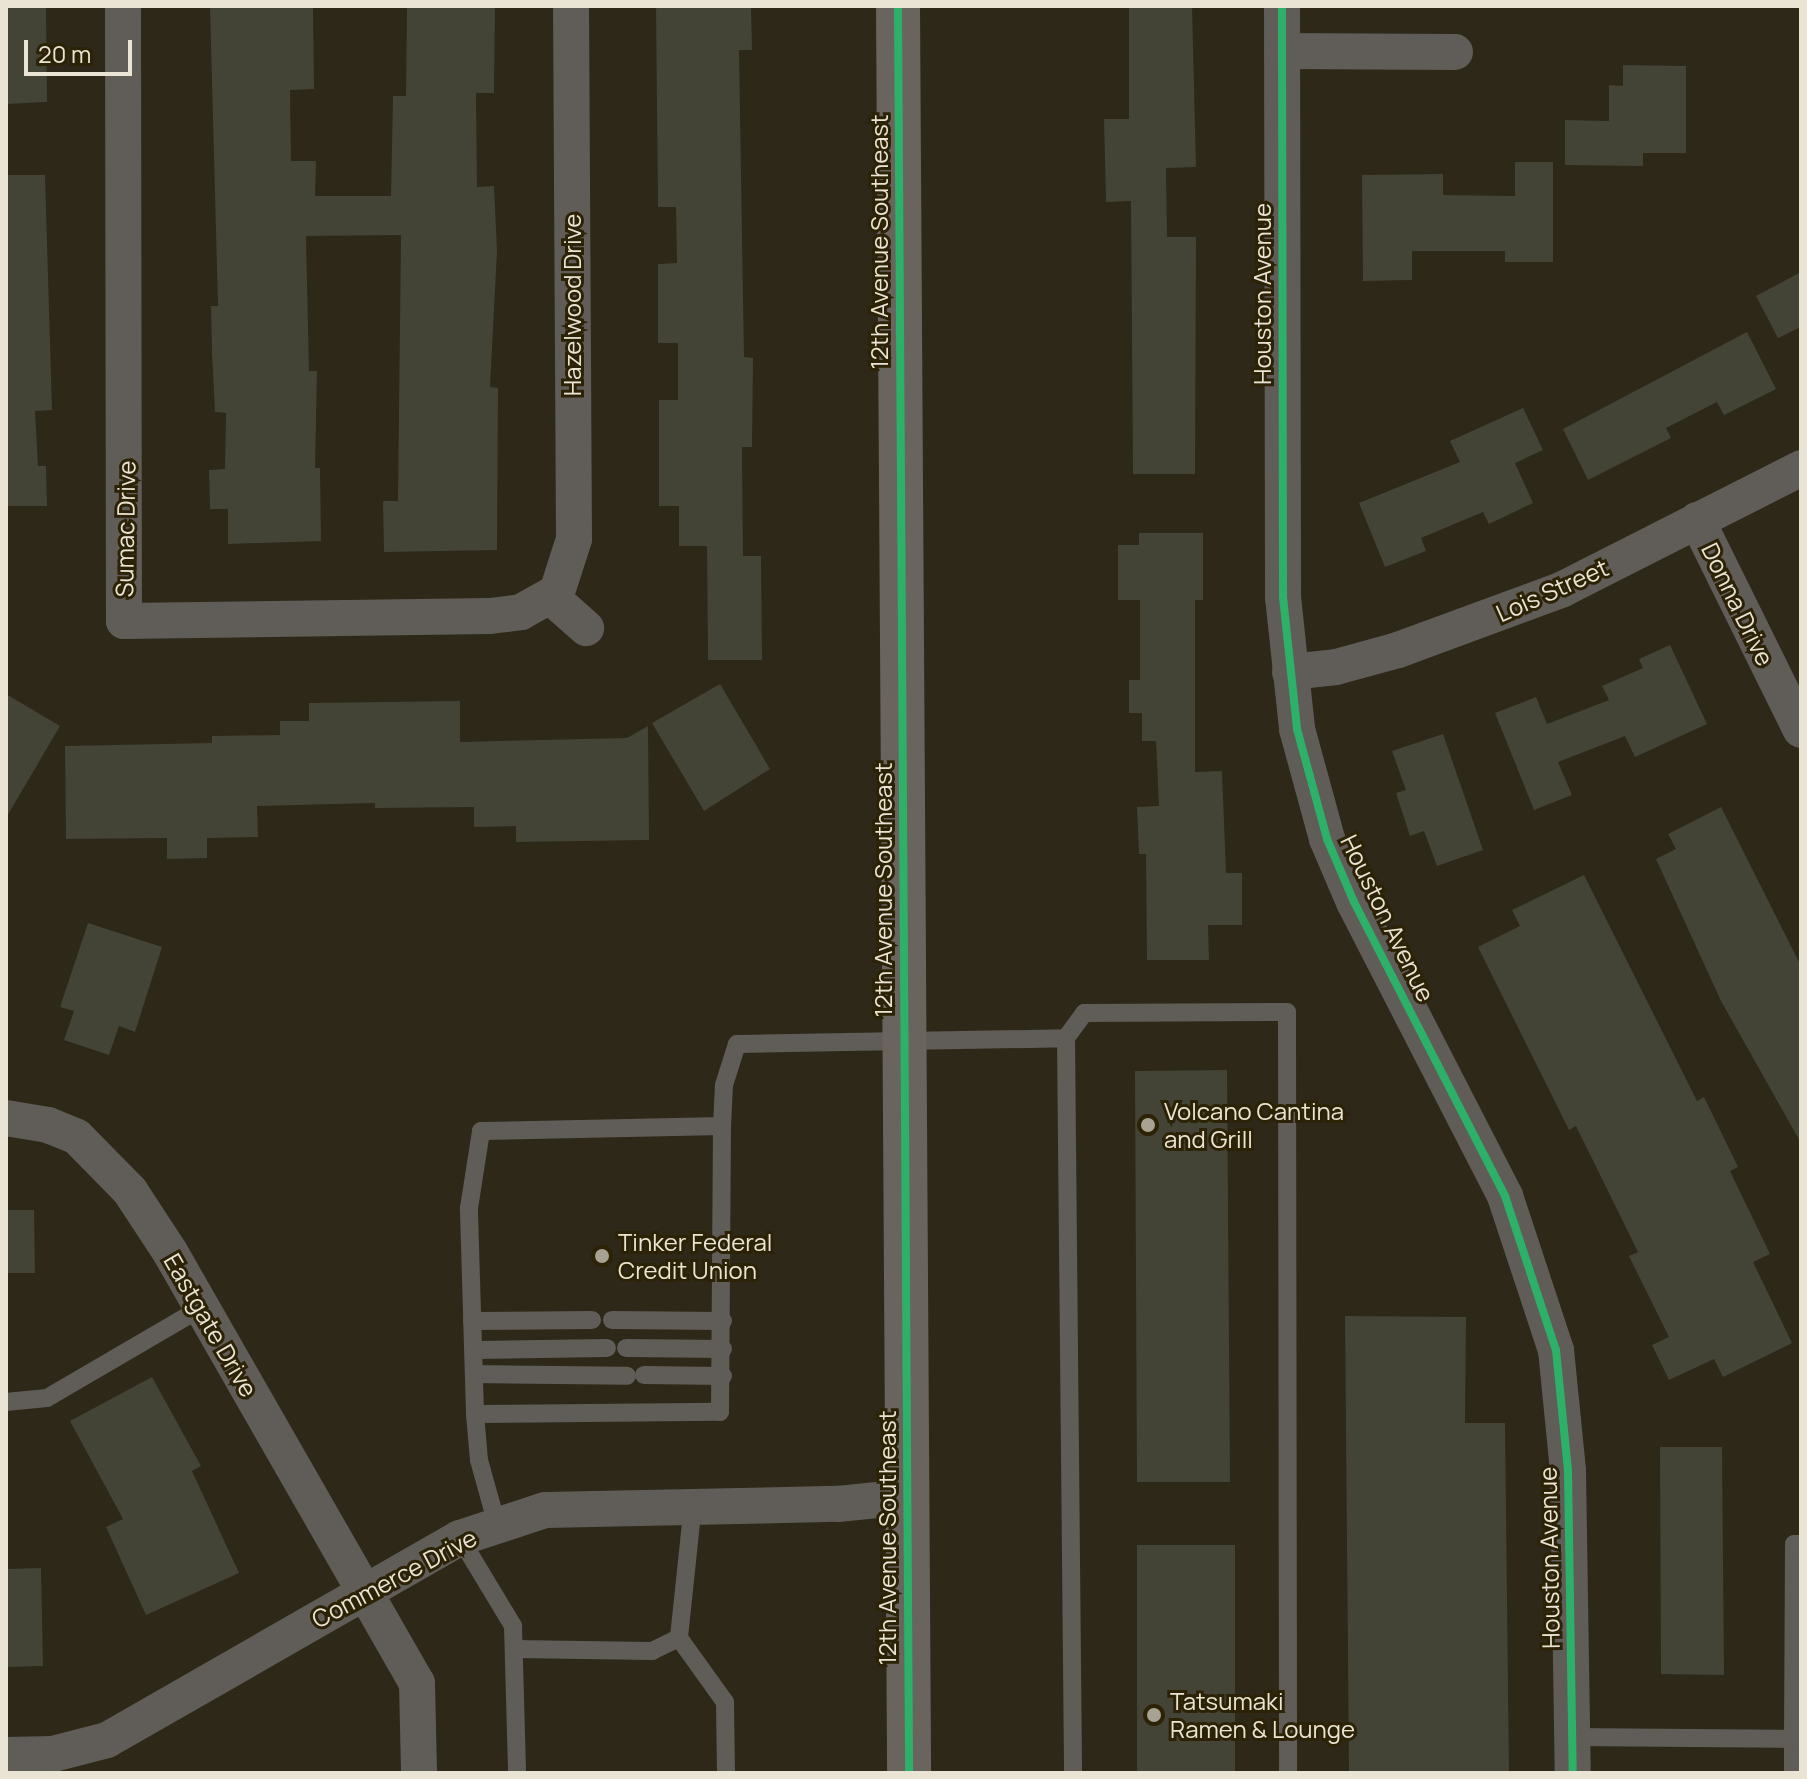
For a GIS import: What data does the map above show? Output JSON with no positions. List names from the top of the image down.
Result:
{
  "streets": {
    "main road": ["12th Avenue Southeast"],
    "street": [
      "Houston Avenue",
      "Hazelwood Drive",
      "Sumac Drive",
      "Lois Street",
      "Donna Drive",
      "Eastgate Drive",
      "Commerce Drive"
    ]
  },
  "crossings": [
    ["12th Avenue Southeast", "Commerce Drive"],
    ["Houston Avenue", "Lois Street"],
    ["Hazelwood Drive", "Sumac Drive"],
    ["Lois Street", "Donna Drive"],
    ["Eastgate Drive", "Commerce Drive"]
  ],
  "places": ["Volcano Cantina and Grill", "Tinker Federal Credit Union", "Tatsumaki Ramen & Lounge"],
  "scale_bar": "20 m"
}
